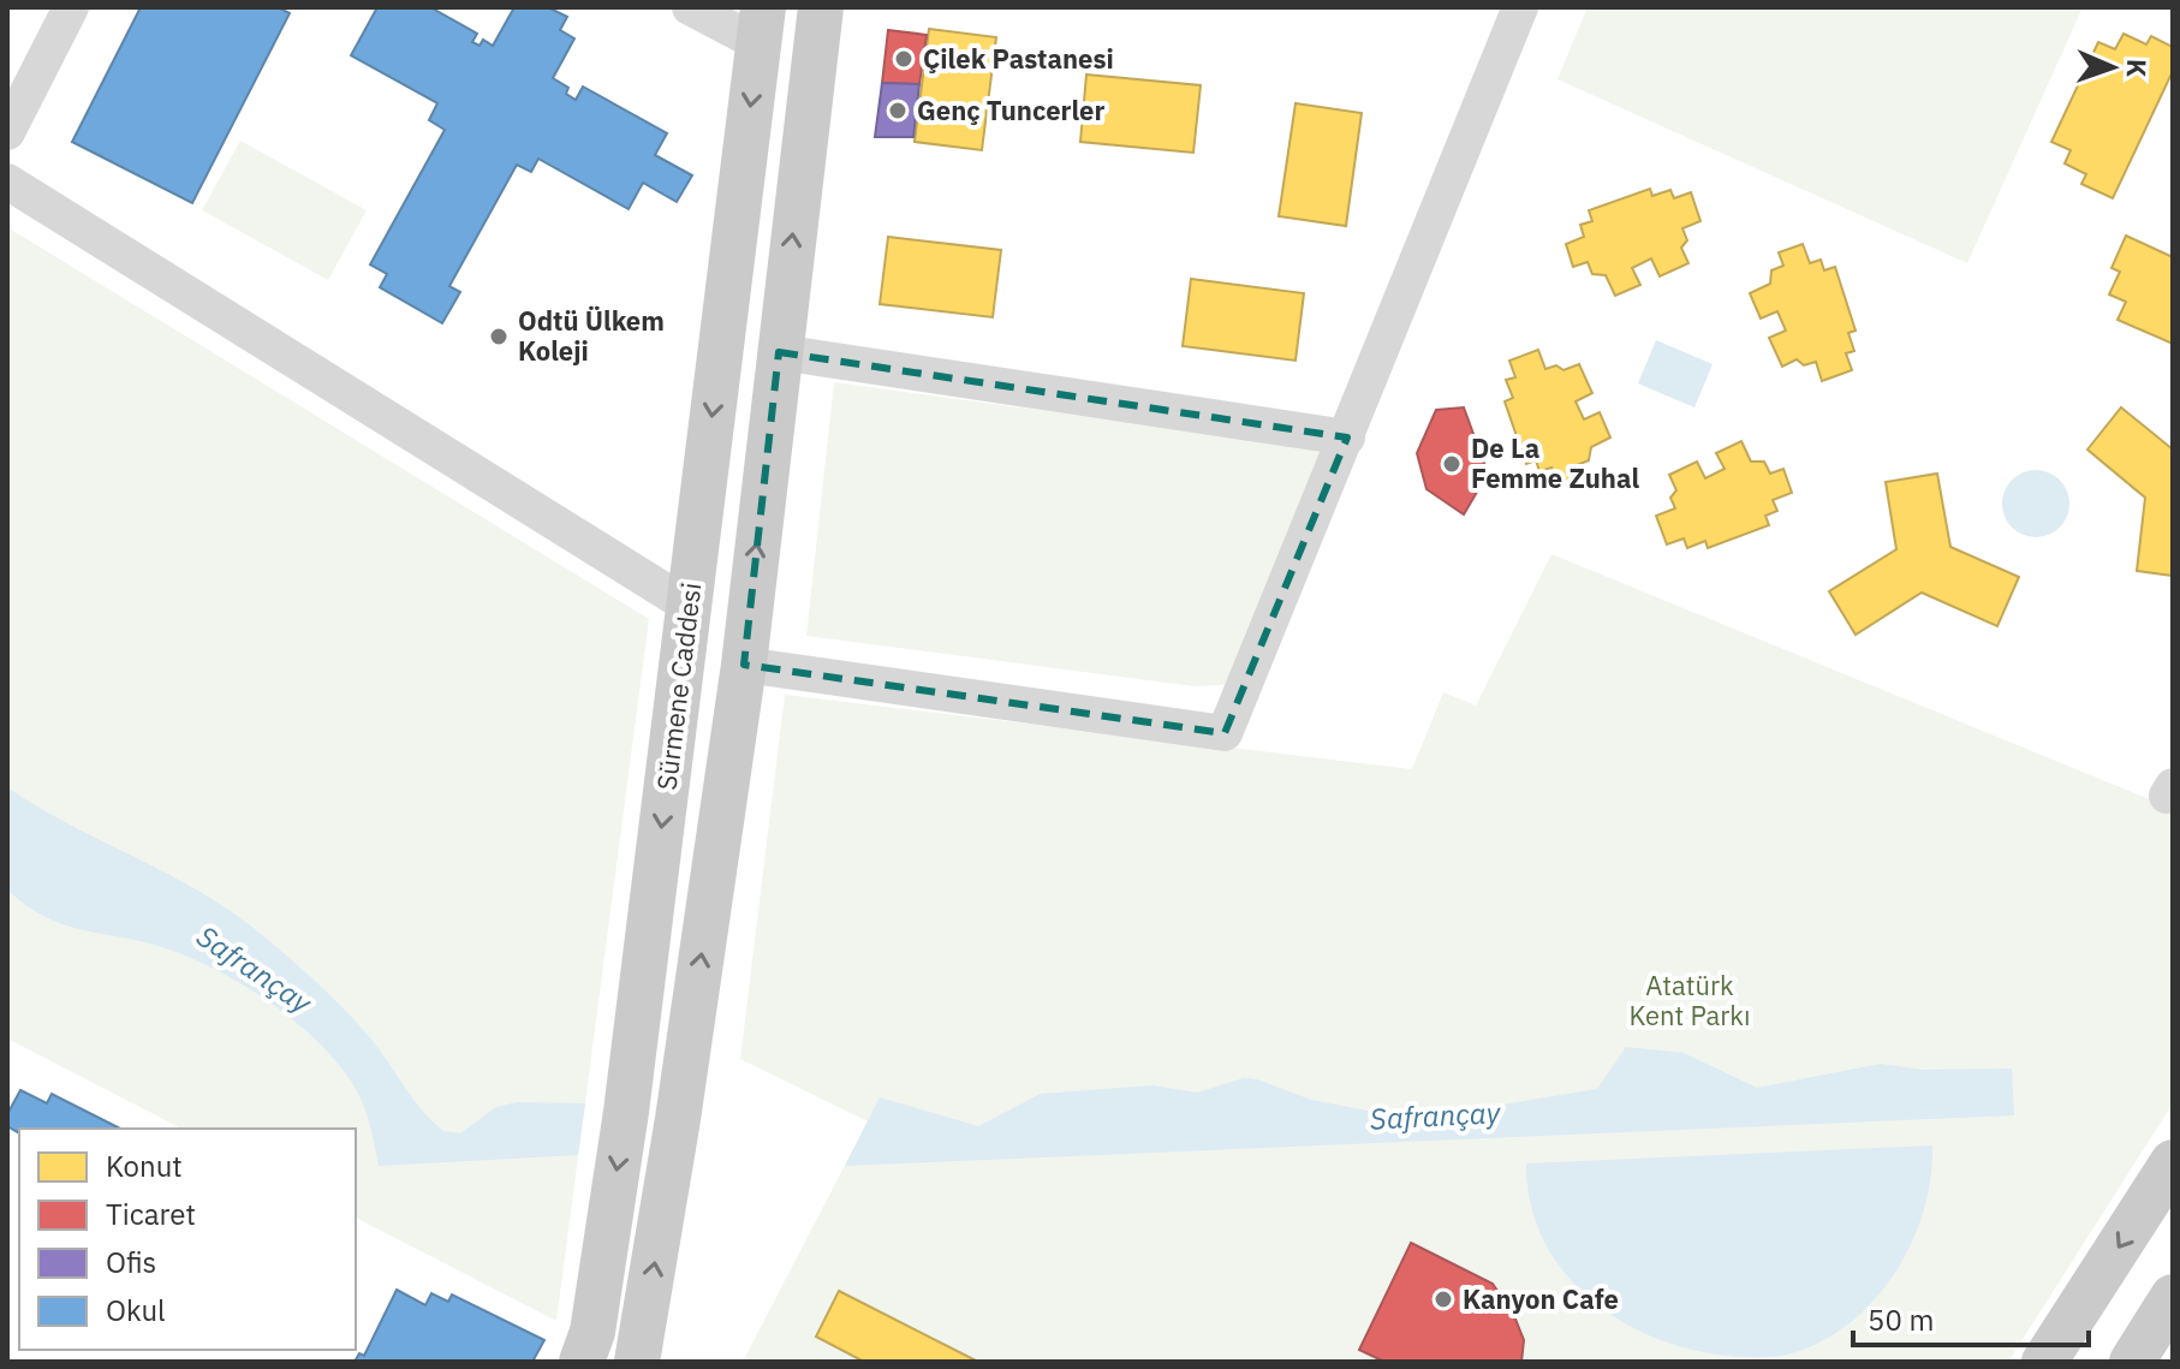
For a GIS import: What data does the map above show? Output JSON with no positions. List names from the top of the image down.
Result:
{
  "streets": {
    "main road": ["Sürmene Caddesi"]
  },
  "water": ["Safrançay"],
  "parks": ["Atatürk Kent Parkı"],
  "places": [
    "Çilek Pastanesi",
    "Genç Tuncerler",
    "Odtü Ülkem Koleji",
    "De La Femme Zuhal",
    "Kanyon Cafe"
  ],
  "legend": [
    "Konut",
    "Ticaret",
    "Ofis",
    "Okul"
  ],
  "scale_bar": "50 m",
  "north": "right"
}
